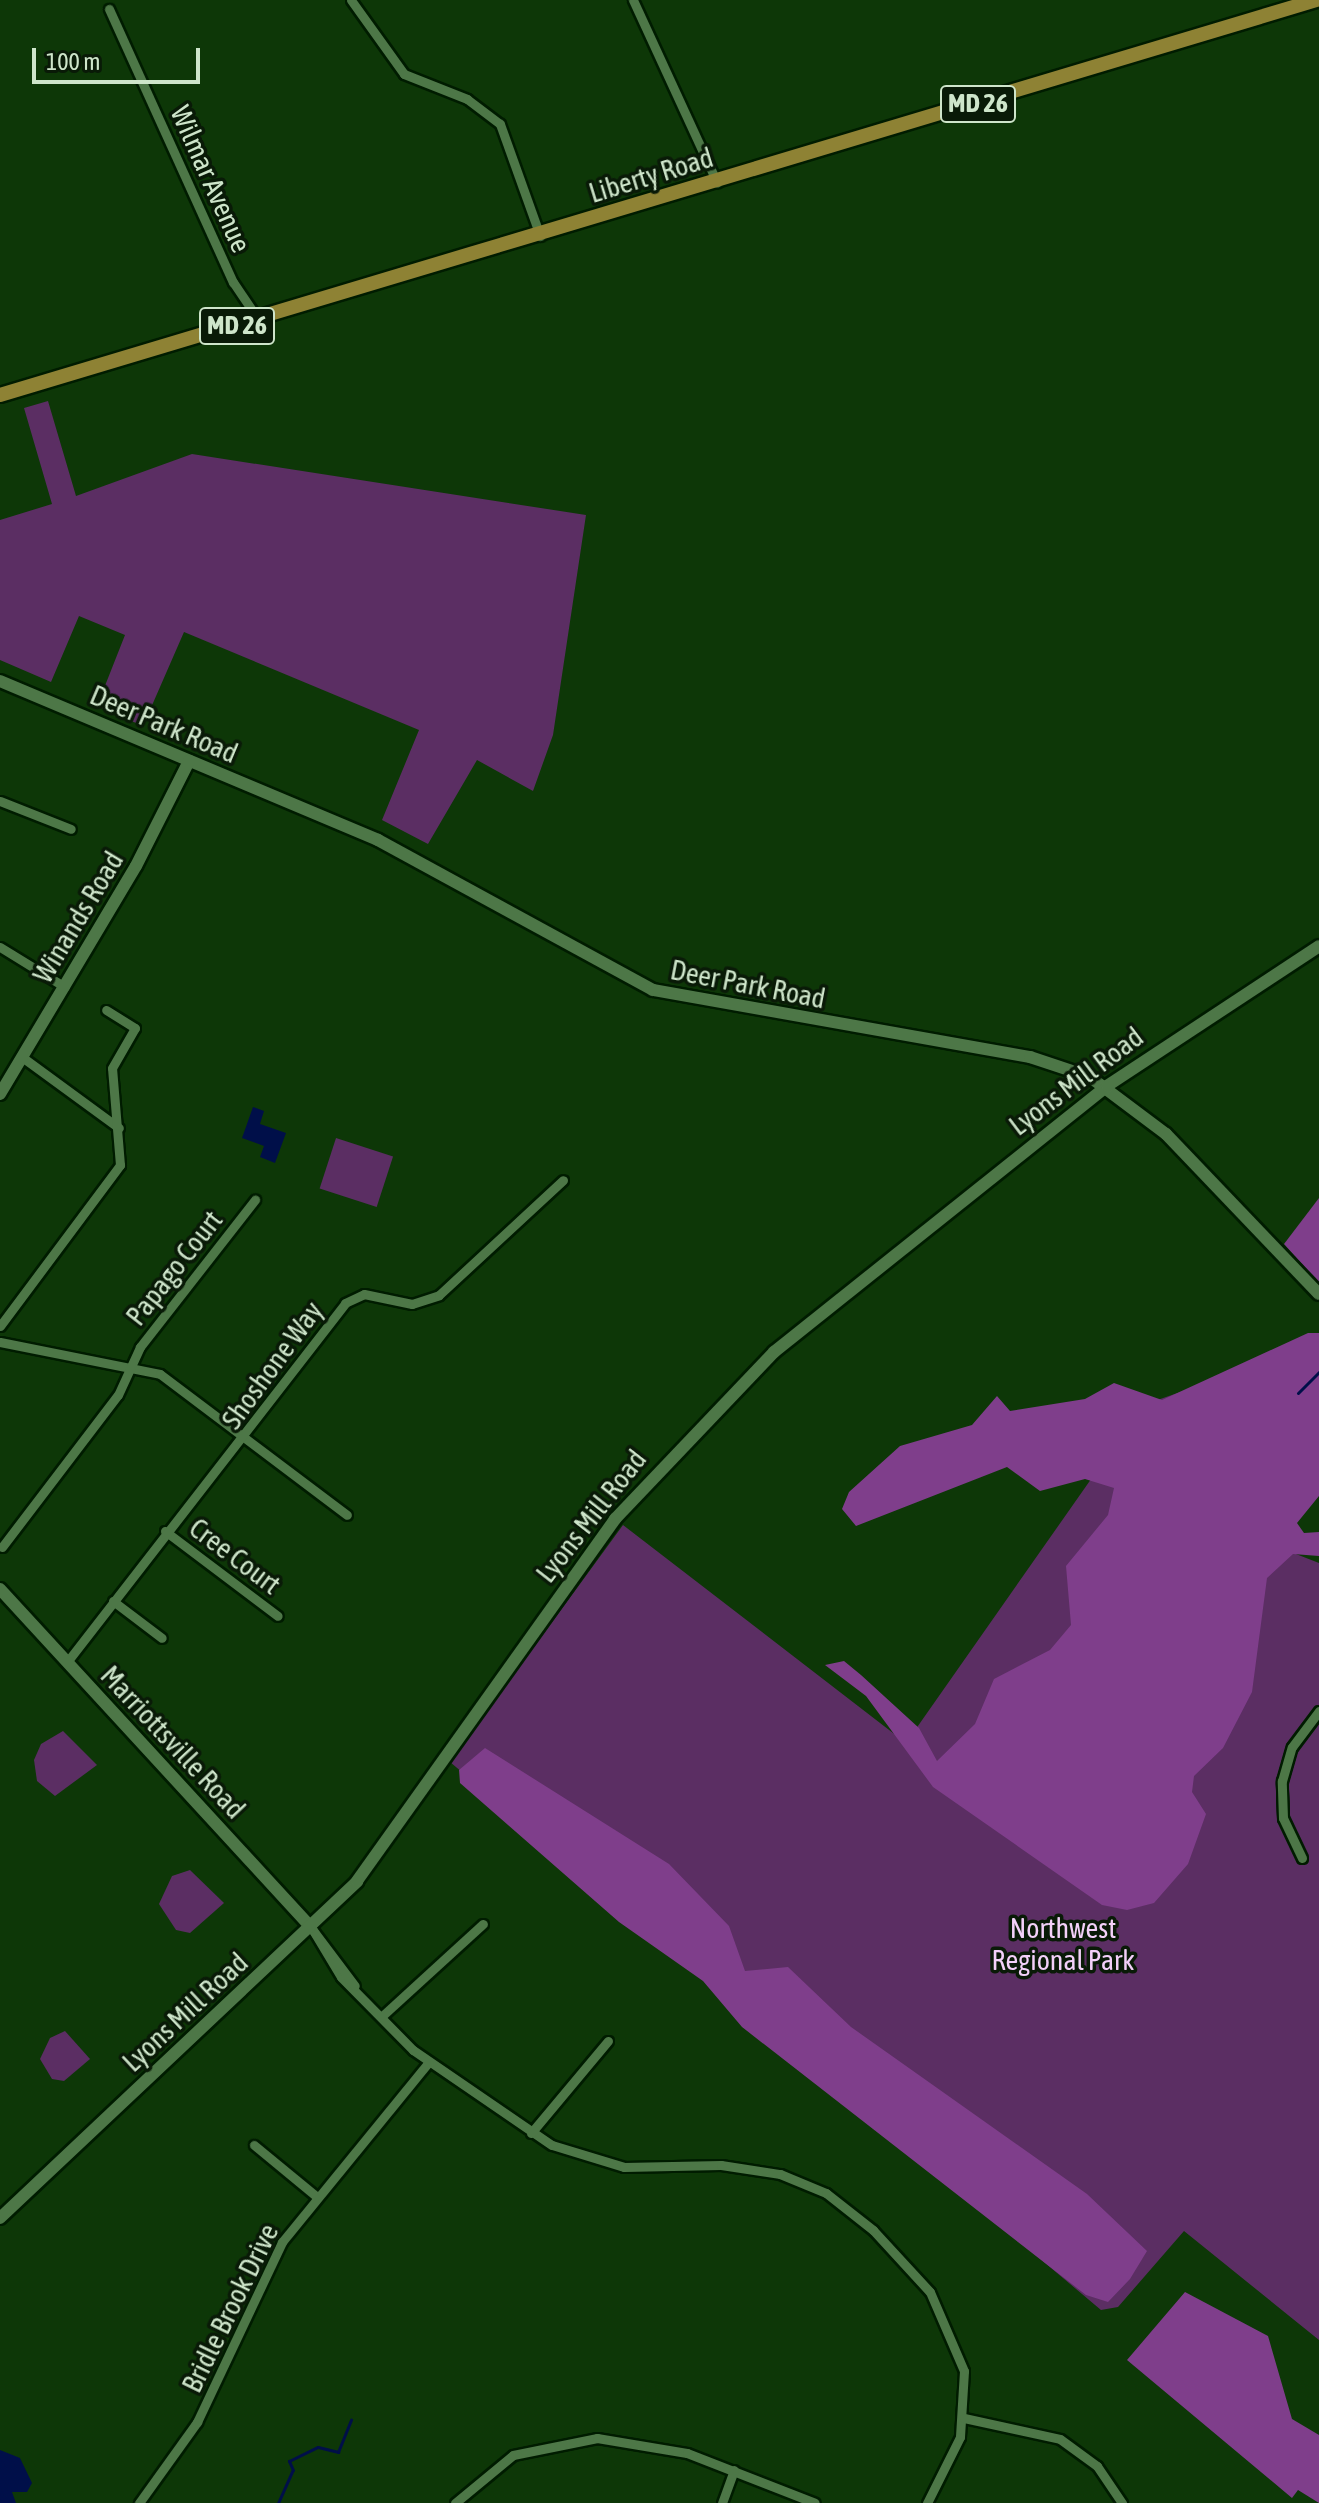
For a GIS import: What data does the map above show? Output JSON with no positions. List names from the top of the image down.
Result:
{
  "streets": {
    "main road": [
      "MD 26",
      "Liberty Road",
      "Deer Park Road",
      "Winands Road",
      "Lyons Mill Road",
      "Marriottsville Road"
    ],
    "street": [
      "Wilmar Avenue",
      "Papago Court",
      "Shoshone Way",
      "Cree Court",
      "Bridle Brook Drive"
    ]
  },
  "crossings": [
    ["Liberty Road", "Wilmar Avenue"],
    ["Deer Park Road", "Winands Road"],
    ["Deer Park Road", "Lyons Mill Road"],
    ["Lyons Mill Road", "Marriottsville Road"],
    ["Shoshone Way", "Cree Court"],
    ["Shoshone Way", "Marriottsville Road"],
    ["Marriottsville Road", "Bridle Brook Drive"]
  ],
  "parks": ["Northwest Regional Park"],
  "scale_bar": "100 m"
}
